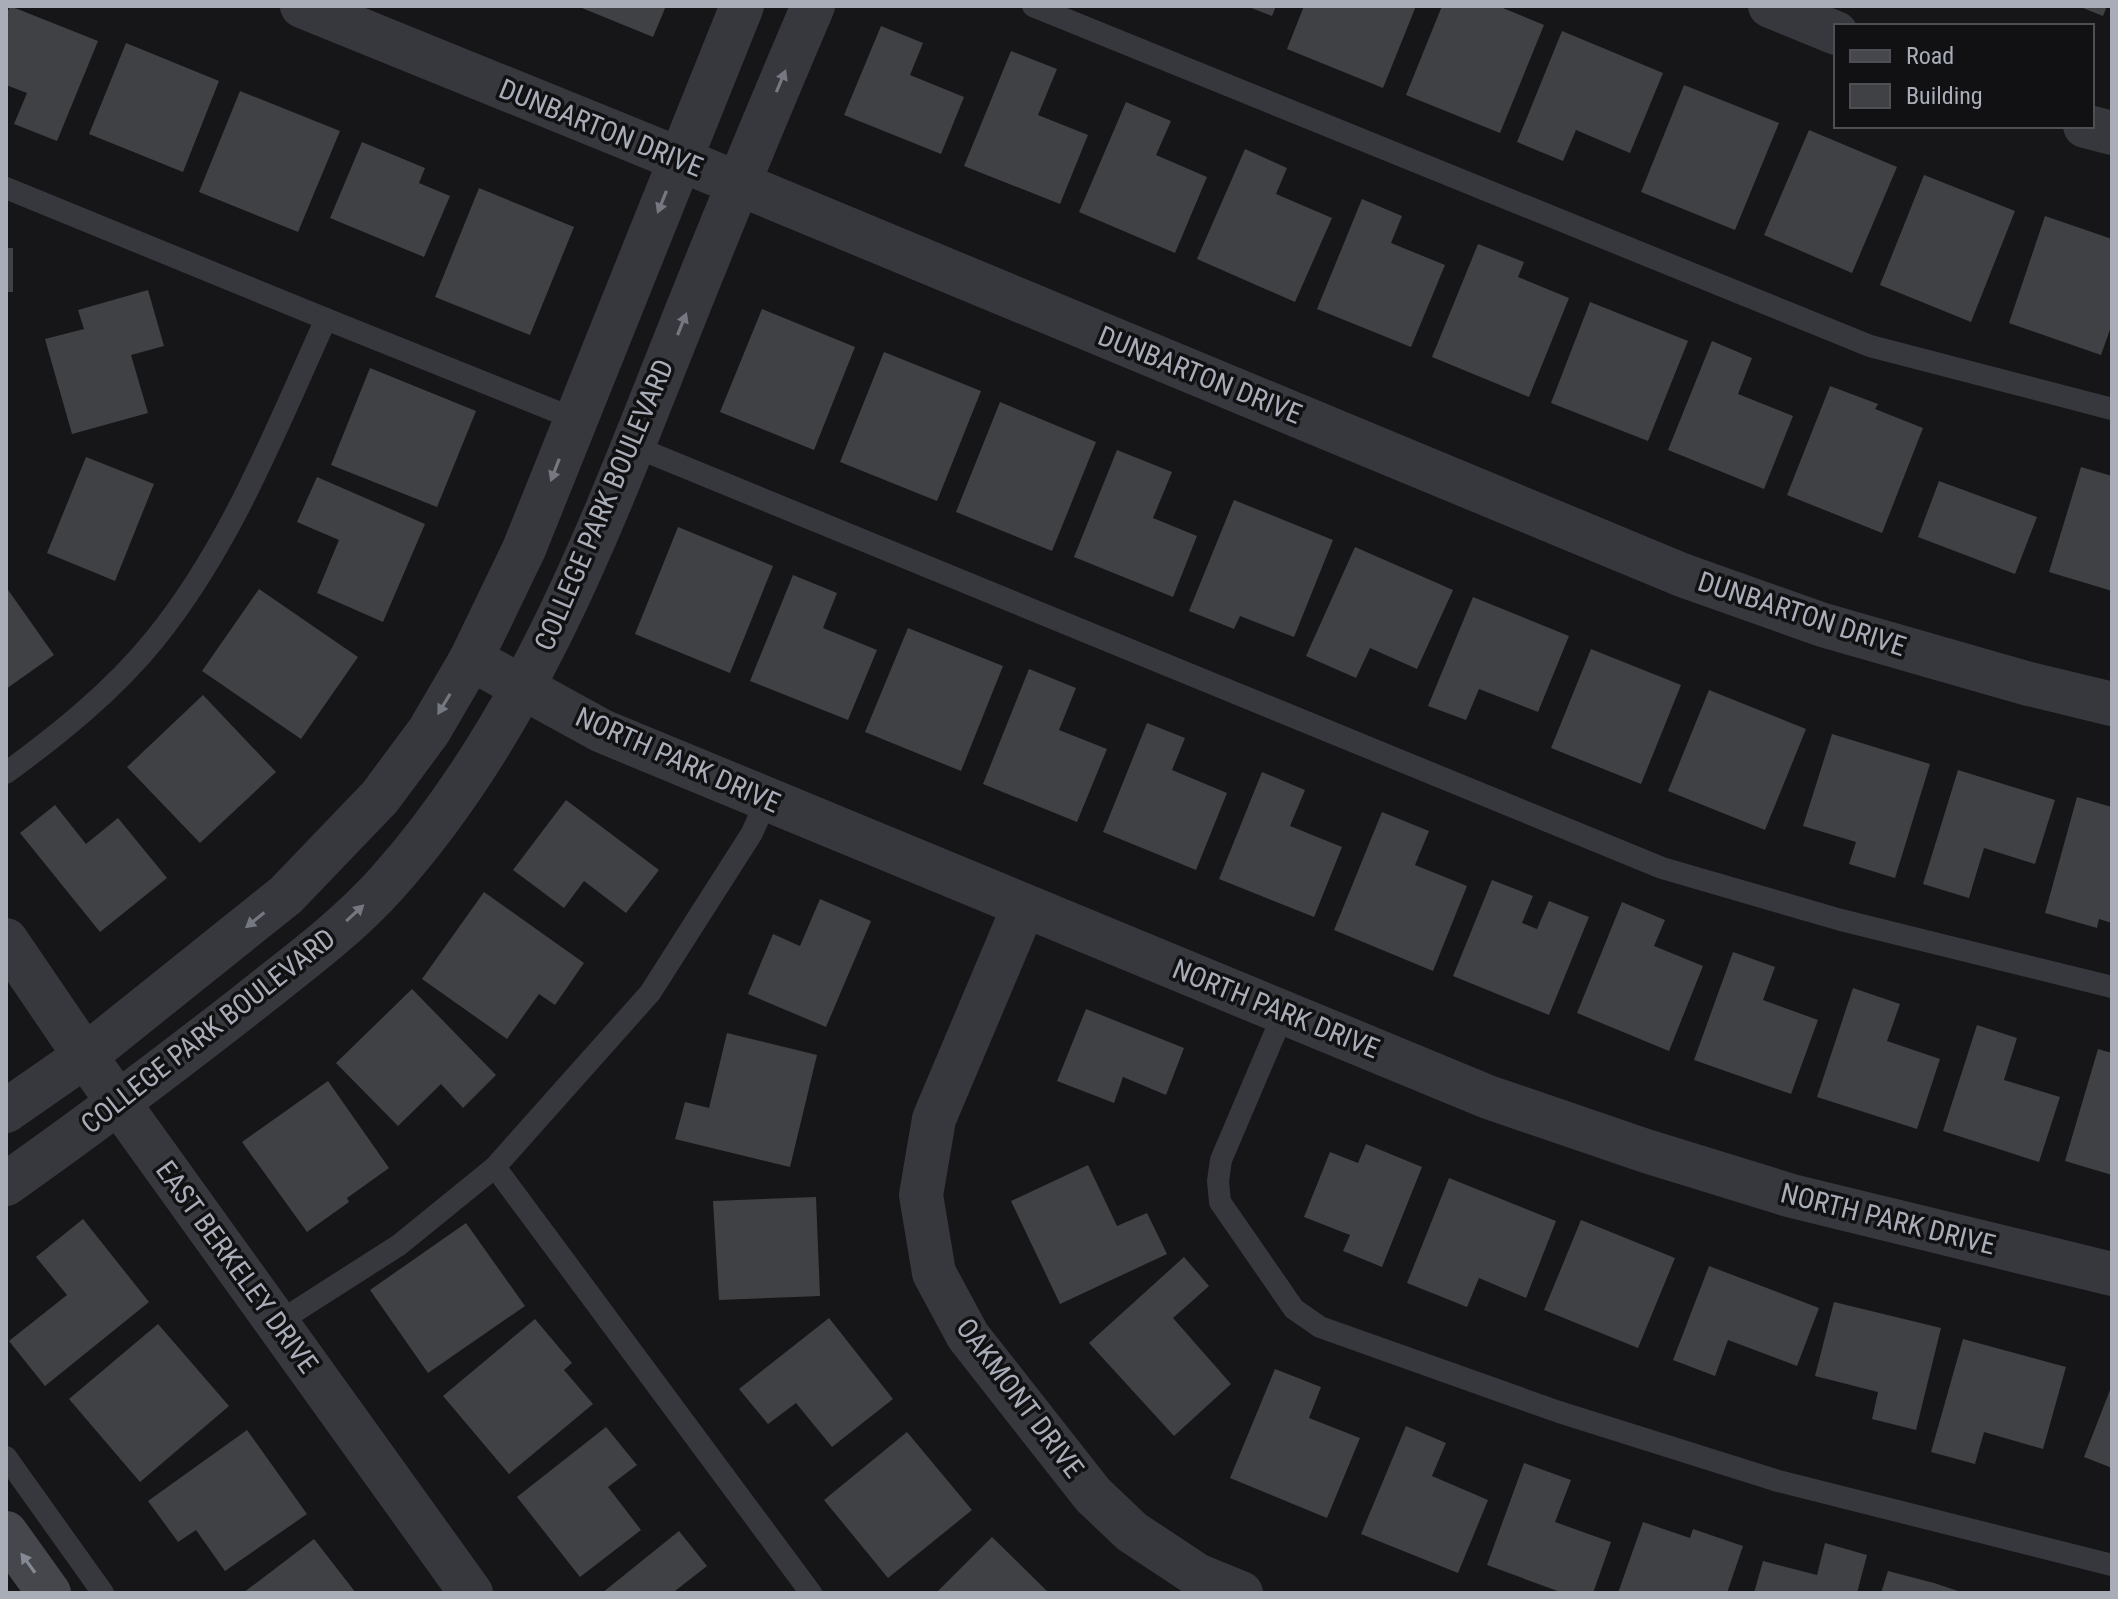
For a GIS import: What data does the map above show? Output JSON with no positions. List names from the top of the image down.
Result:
{
  "streets": {
    "street": [
      "DUNBARTON DRIVE",
      "COLLEGE PARK BOULEVARD",
      "NORTH PARK DRIVE",
      "EAST BERKELEY DRIVE",
      "OAKMONT DRIVE"
    ]
  },
  "crossings": [
    ["DUNBARTON DRIVE", "COLLEGE PARK BOULEVARD"],
    ["COLLEGE PARK BOULEVARD", "NORTH PARK DRIVE"],
    ["COLLEGE PARK BOULEVARD", "EAST BERKELEY DRIVE"],
    ["NORTH PARK DRIVE", "OAKMONT DRIVE"]
  ],
  "legend": ["Road", "Building"]
}
